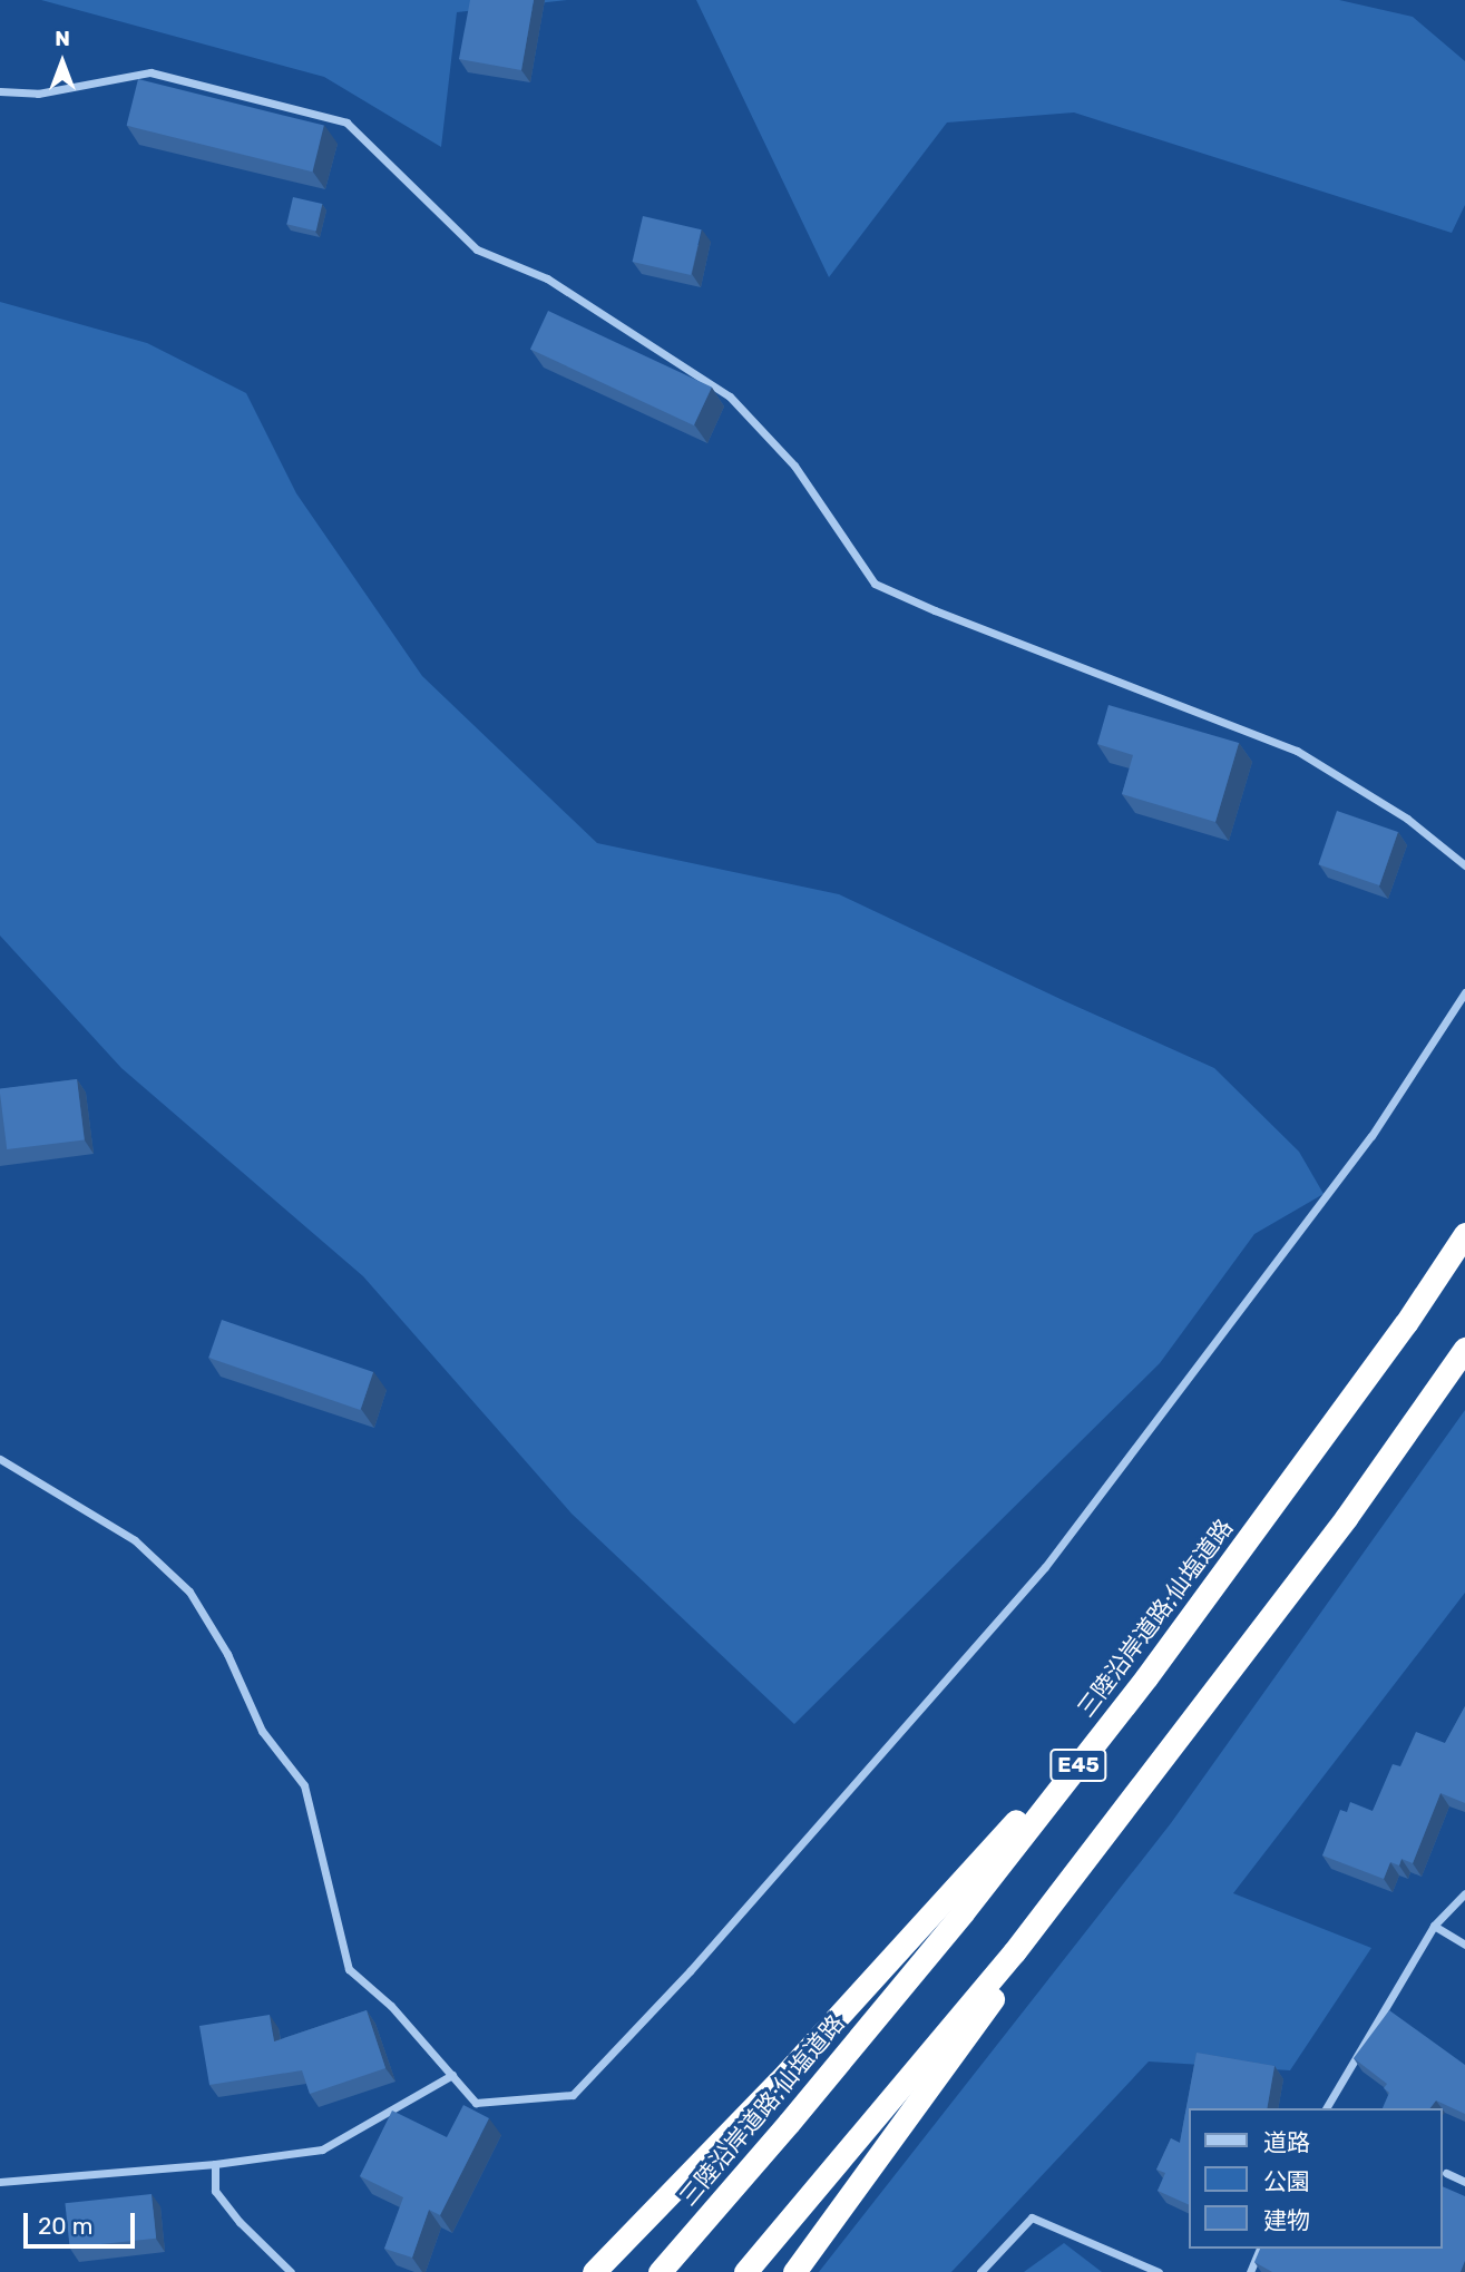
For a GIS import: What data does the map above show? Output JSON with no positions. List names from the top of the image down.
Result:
{
  "streets": {
    "highway": ["三陸沿岸道路;仙塩道路", "E45"]
  },
  "legend": ["道路", "公園", "建物"],
  "scale_bar": "20 m",
  "north": "top"
}
